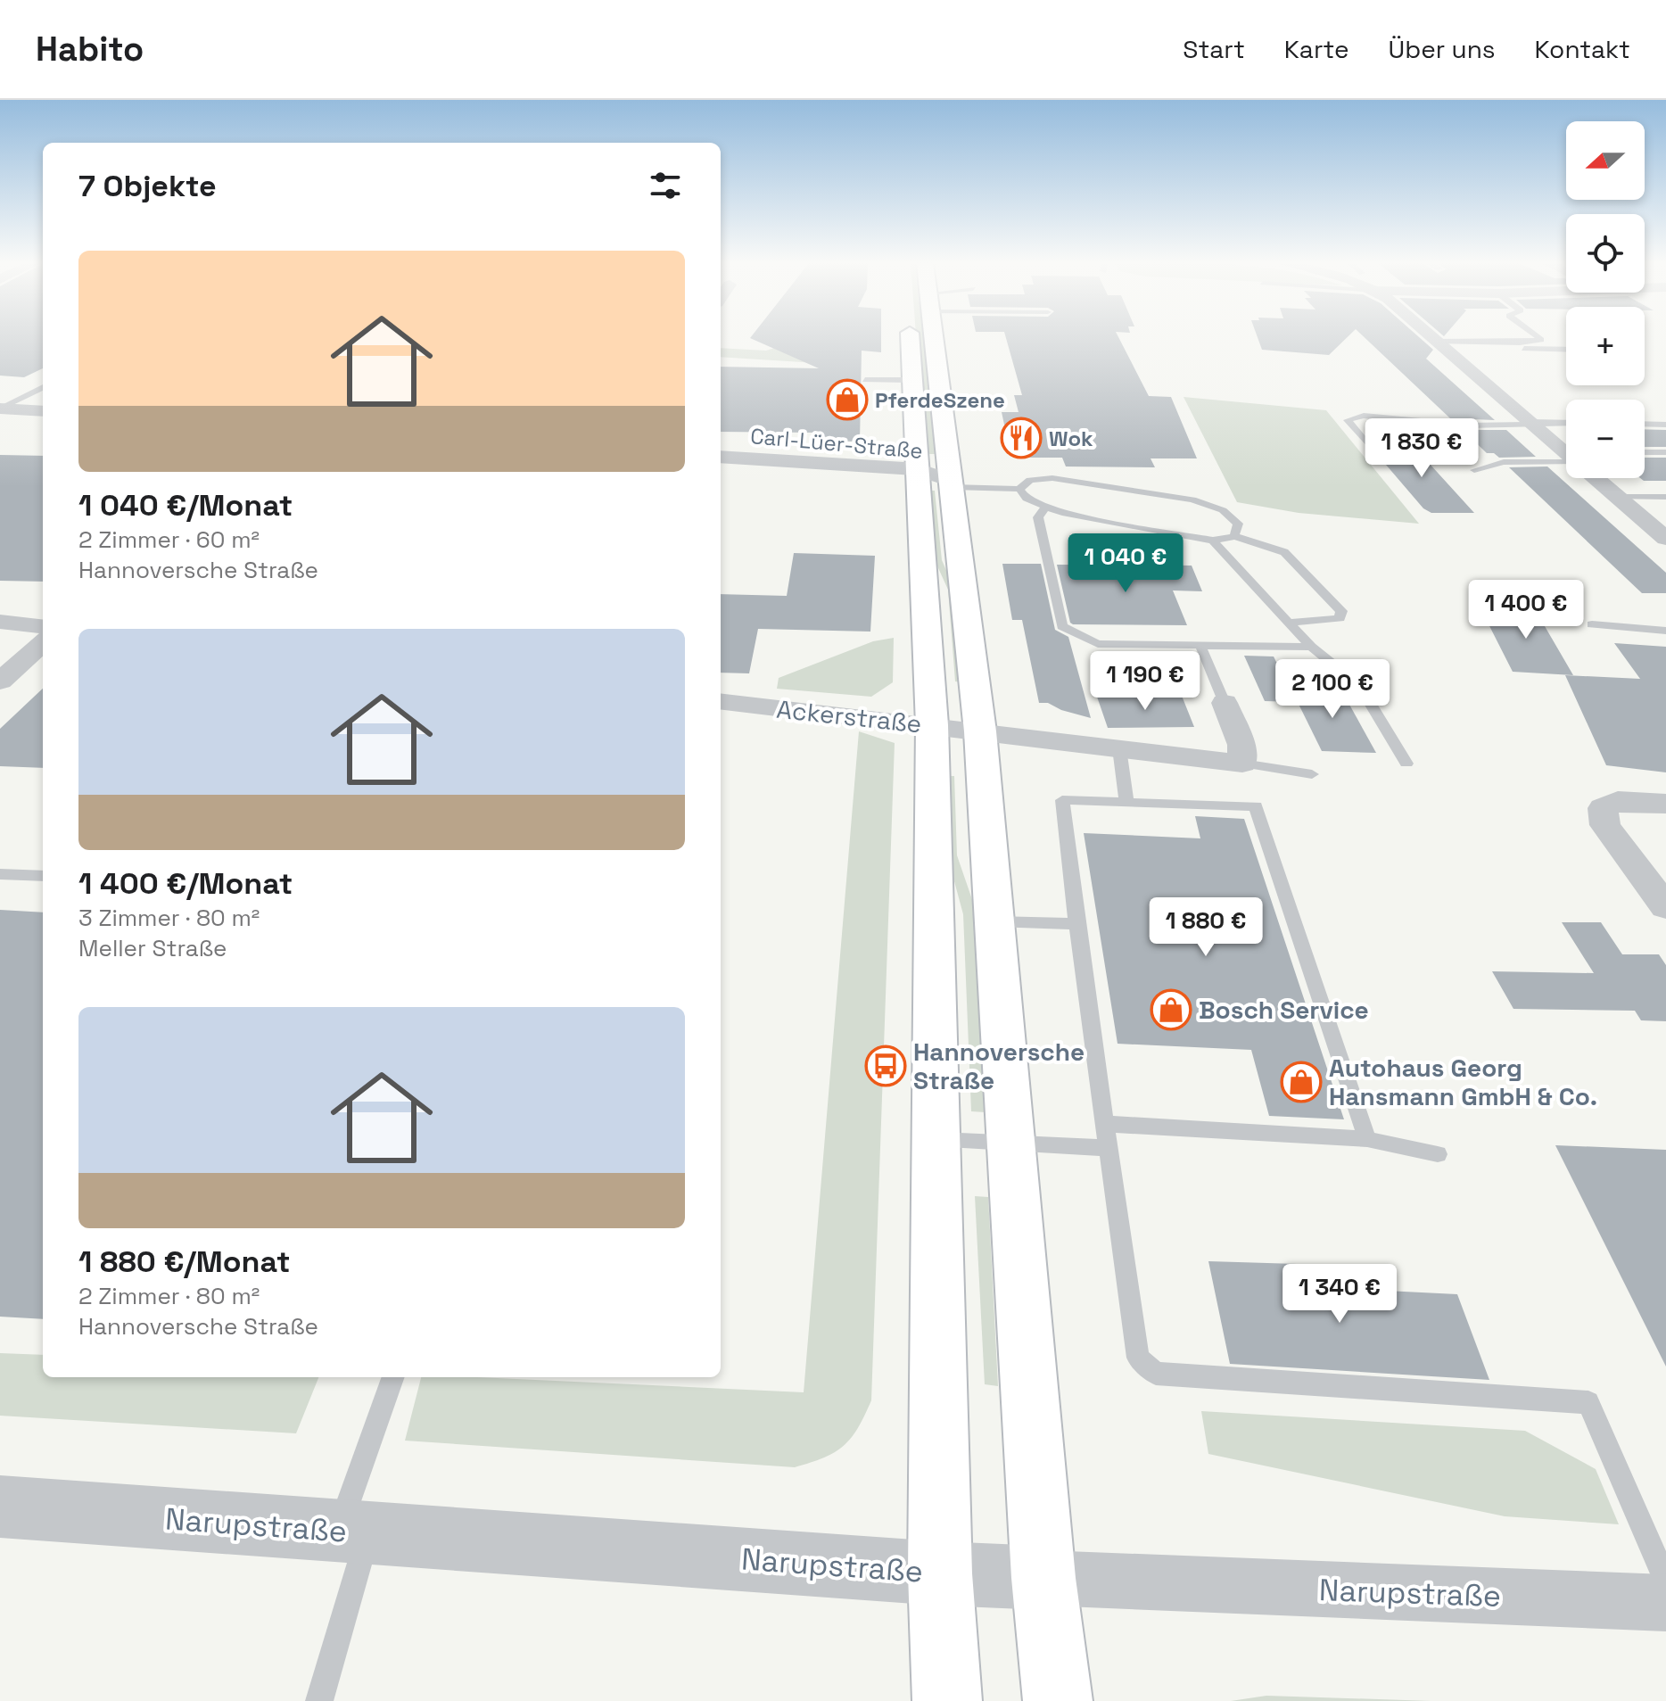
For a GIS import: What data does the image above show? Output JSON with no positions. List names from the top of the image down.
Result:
{
  "streets": {
    "street": ["Carl-Lüer-Straße", "Ackerstraße", "Narupstraße"]
  },
  "places": {
    "shop": ["PferdeSzene", "Bosch Service", "Autohaus Georg Hansmann GmbH & Co."],
    "restaurant": ["Wok"],
    "bus stop": ["Hannoversche Straße"]
  },
  "north": "left",
  "page": {
    "header": "Habito",
    "nav": [
      "Start",
      "Karte",
      "Über uns",
      "Kontakt"
    ],
    "map_buttons": ["+", "−"],
    "heading": "7 Objekte",
    "list": [
      {
        "name": "1 040 €/Monat",
        "note": "2 Zimmer · 60 m² · Hannoversche Straße"
      },
      {
        "name": "1 400 €/Monat",
        "note": "3 Zimmer · 80 m² · Meller Straße"
      },
      {
        "name": "1 880 €/Monat",
        "note": "2 Zimmer · 80 m² · Hannoversche Straße"
      }
    ],
    "price": [
      "1 830 €",
      "1 040 €",
      "1 400 €",
      "1 190 €",
      "2 100 €",
      "1 880 €",
      "1 340 €"
    ]
  }
}
